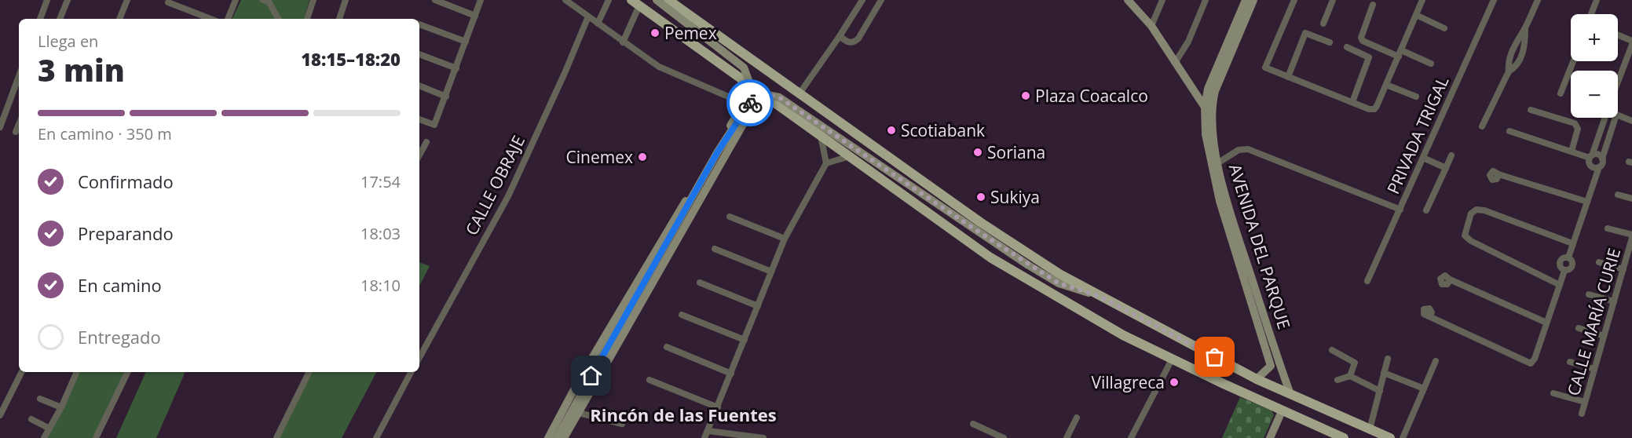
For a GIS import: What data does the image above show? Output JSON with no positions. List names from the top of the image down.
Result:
{
  "streets": {
    "main road": ["AVENIDA DEL PARQUE"],
    "street": ["PRIVADA TRIGAL", "CALLE OBRAJE", "CALLE MARÍA CURIE"]
  },
  "districts": ["Rincón de las Fuentes"],
  "places": [
    "Pemex",
    "Plaza Coacalco",
    "Scotiabank",
    "Soriana",
    "Cinemex",
    "Sukiya",
    "Villagreca"
  ],
  "page": {
    "map_buttons": ["+", "−"],
    "heading": ["3 min", "Llega en", "18:15–18:20"],
    "bar": "En camino · 350 m",
    "list": [
      ["Confirmado", "17:54"],
      ["Preparando", "18:03"],
      ["En camino", "18:10"],
      "Entregado"
    ]
  }
}
